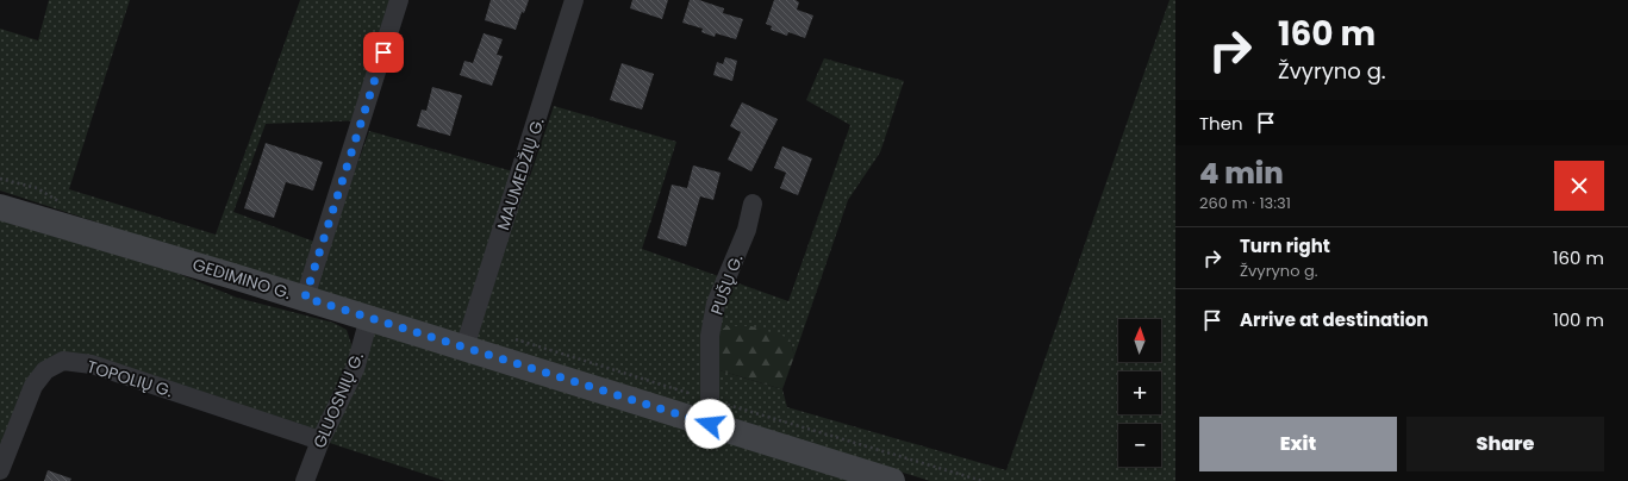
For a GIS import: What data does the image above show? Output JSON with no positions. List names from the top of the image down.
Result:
{
  "streets": {
    "main road": ["GEDIMINO G."],
    "street": [
      "MAUMEDŽIŲ G.",
      "PUŠŲ G.",
      "TOPOLIŲ G.",
      "GLUOSNIŲ G."
    ]
  },
  "crossings": [
    ["MAUMEDŽIŲ G.", "GEDIMINO G."],
    ["GEDIMINO G.", "PUŠŲ G."],
    ["GEDIMINO G.", "GLUOSNIŲ G."],
    ["TOPOLIŲ G.", "GLUOSNIŲ G."]
  ],
  "north": "top",
  "page": {
    "turn": ["160 m", "Žvyryno g."],
    "then": "Then",
    "heading": ["4 min", "260 m · 13:31"],
    "list": [
      {
        "name": "Turn right",
        "note": "Žvyryno g.",
        "value": "160 m"
      },
      {
        "name": "Arrive at destination",
        "value": "100 m"
      }
    ],
    "map_buttons": ["+", "−"],
    "buttons": ["Exit", "Share"]
  }
}
